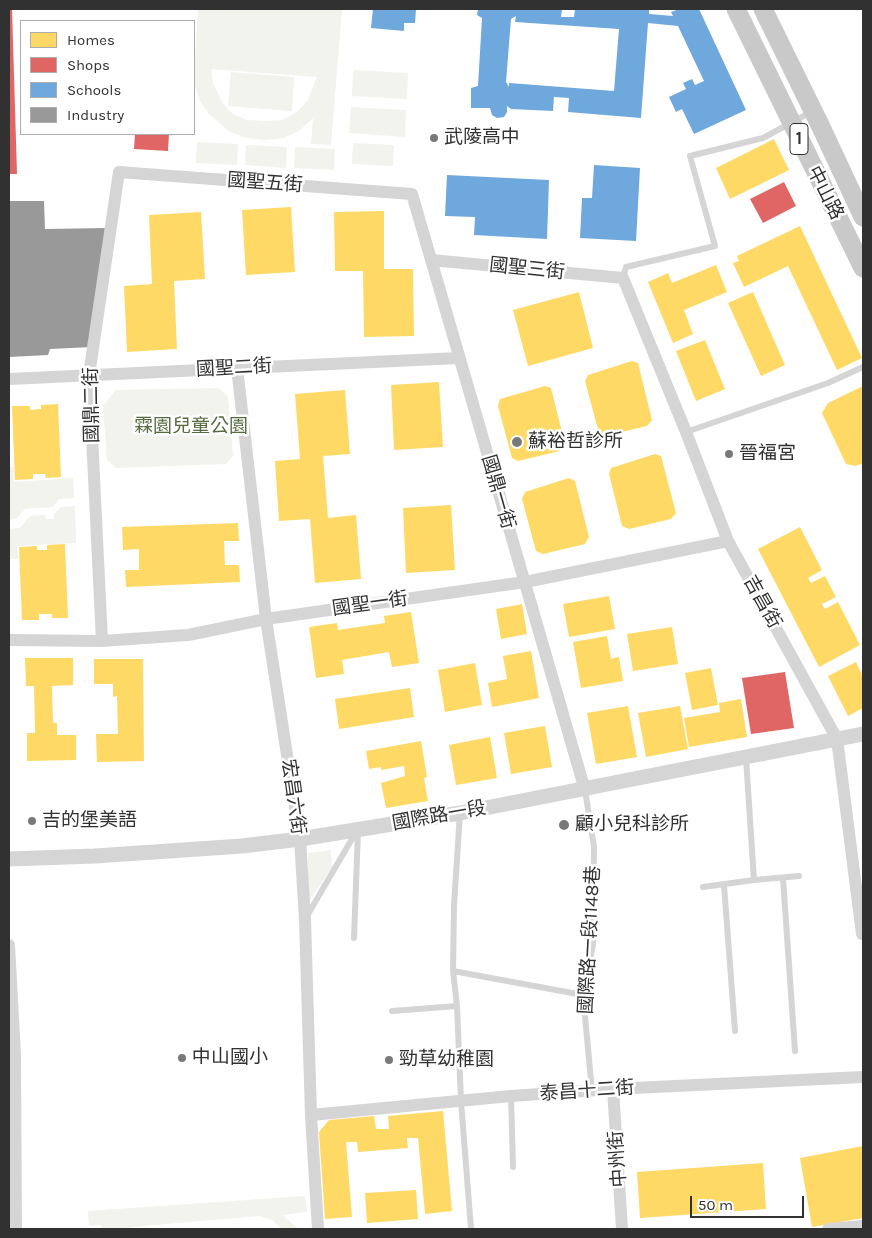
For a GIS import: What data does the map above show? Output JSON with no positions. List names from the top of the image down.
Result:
{
  "streets": {
    "main road": ["1", "中山路"],
    "street": [
      "國聖五街",
      "國聖三街",
      "國聖二街",
      "國鼎二街",
      "國鼎一街",
      "吉昌街",
      "國聖一街",
      "宏昌六街",
      "國際路一段",
      "泰昌十二街",
      "中州街"
    ],
    "lane": ["國際路一段1148巷"]
  },
  "crossings": [
    ["國聖五街", "國鼎二街"],
    ["國聖五街", "國鼎一街"],
    ["國聖三街", "國鼎一街"],
    ["國聖三街", "吉昌街"],
    ["國聖二街", "國鼎二街"],
    ["國聖二街", "國鼎一街"],
    ["國聖二街", "宏昌六街"],
    ["國鼎二街", "國聖一街"],
    ["國鼎一街", "國聖一街"],
    ["國鼎一街", "國際路一段"],
    ["國鼎一街", "國際路一段1148巷"],
    ["吉昌街", "國聖一街"],
    ["吉昌街", "國際路一段"],
    ["國聖一街", "宏昌六街"],
    ["宏昌六街", "國際路一段"],
    ["宏昌六街", "泰昌十二街"],
    ["國際路一段", "國際路一段1148巷"],
    ["國際路一段1148巷", "泰昌十二街"],
    ["泰昌十二街", "中州街"]
  ],
  "parks": ["霖園兒童公園"],
  "places": [
    "武陵高中",
    "蘇裕哲診所",
    "晉福宮",
    "吉的堡美語",
    "顧小兒科診所",
    "中山國小",
    "勁草幼稚園"
  ],
  "legend": [
    "Homes",
    "Shops",
    "Schools",
    "Industry"
  ],
  "scale_bar": "50 m"
}
